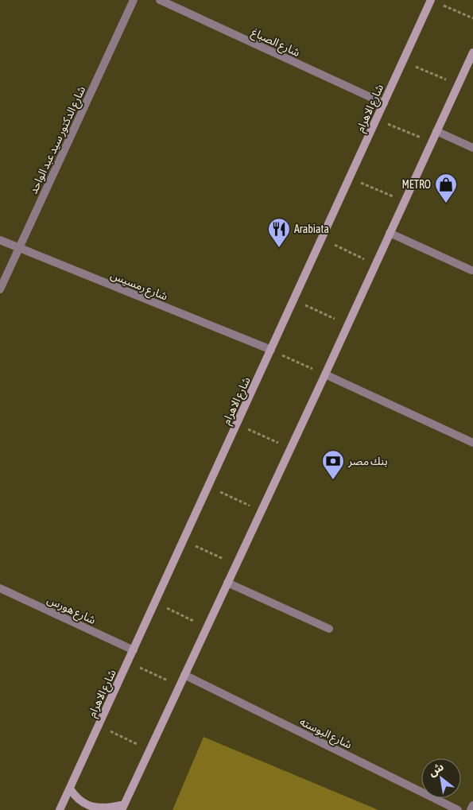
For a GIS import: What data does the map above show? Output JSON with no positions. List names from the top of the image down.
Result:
{
  "streets": {
    "main road": ["شارع الاهرام"],
    "street": [
      "شارع الصباغ",
      "شارع الدكتور سيد عبد الواحد",
      "شارع رمسيس",
      "شارع هورس",
      "شارع البوسته"
    ]
  },
  "crossings": [
    ["شارع الصباغ", "شارع الاهرام"],
    ["شارع الاهرام", "شارع رمسيس"],
    ["شارع الاهرام", "شارع هورس"],
    ["شارع الدكتور سيد عبد الواحد", "شارع رمسيس"]
  ],
  "places": {
    "shop": ["METRO"],
    "restaurant": ["Arabiata"],
    "bank": ["بنك مصر"]
  },
  "north": "top left"
}
